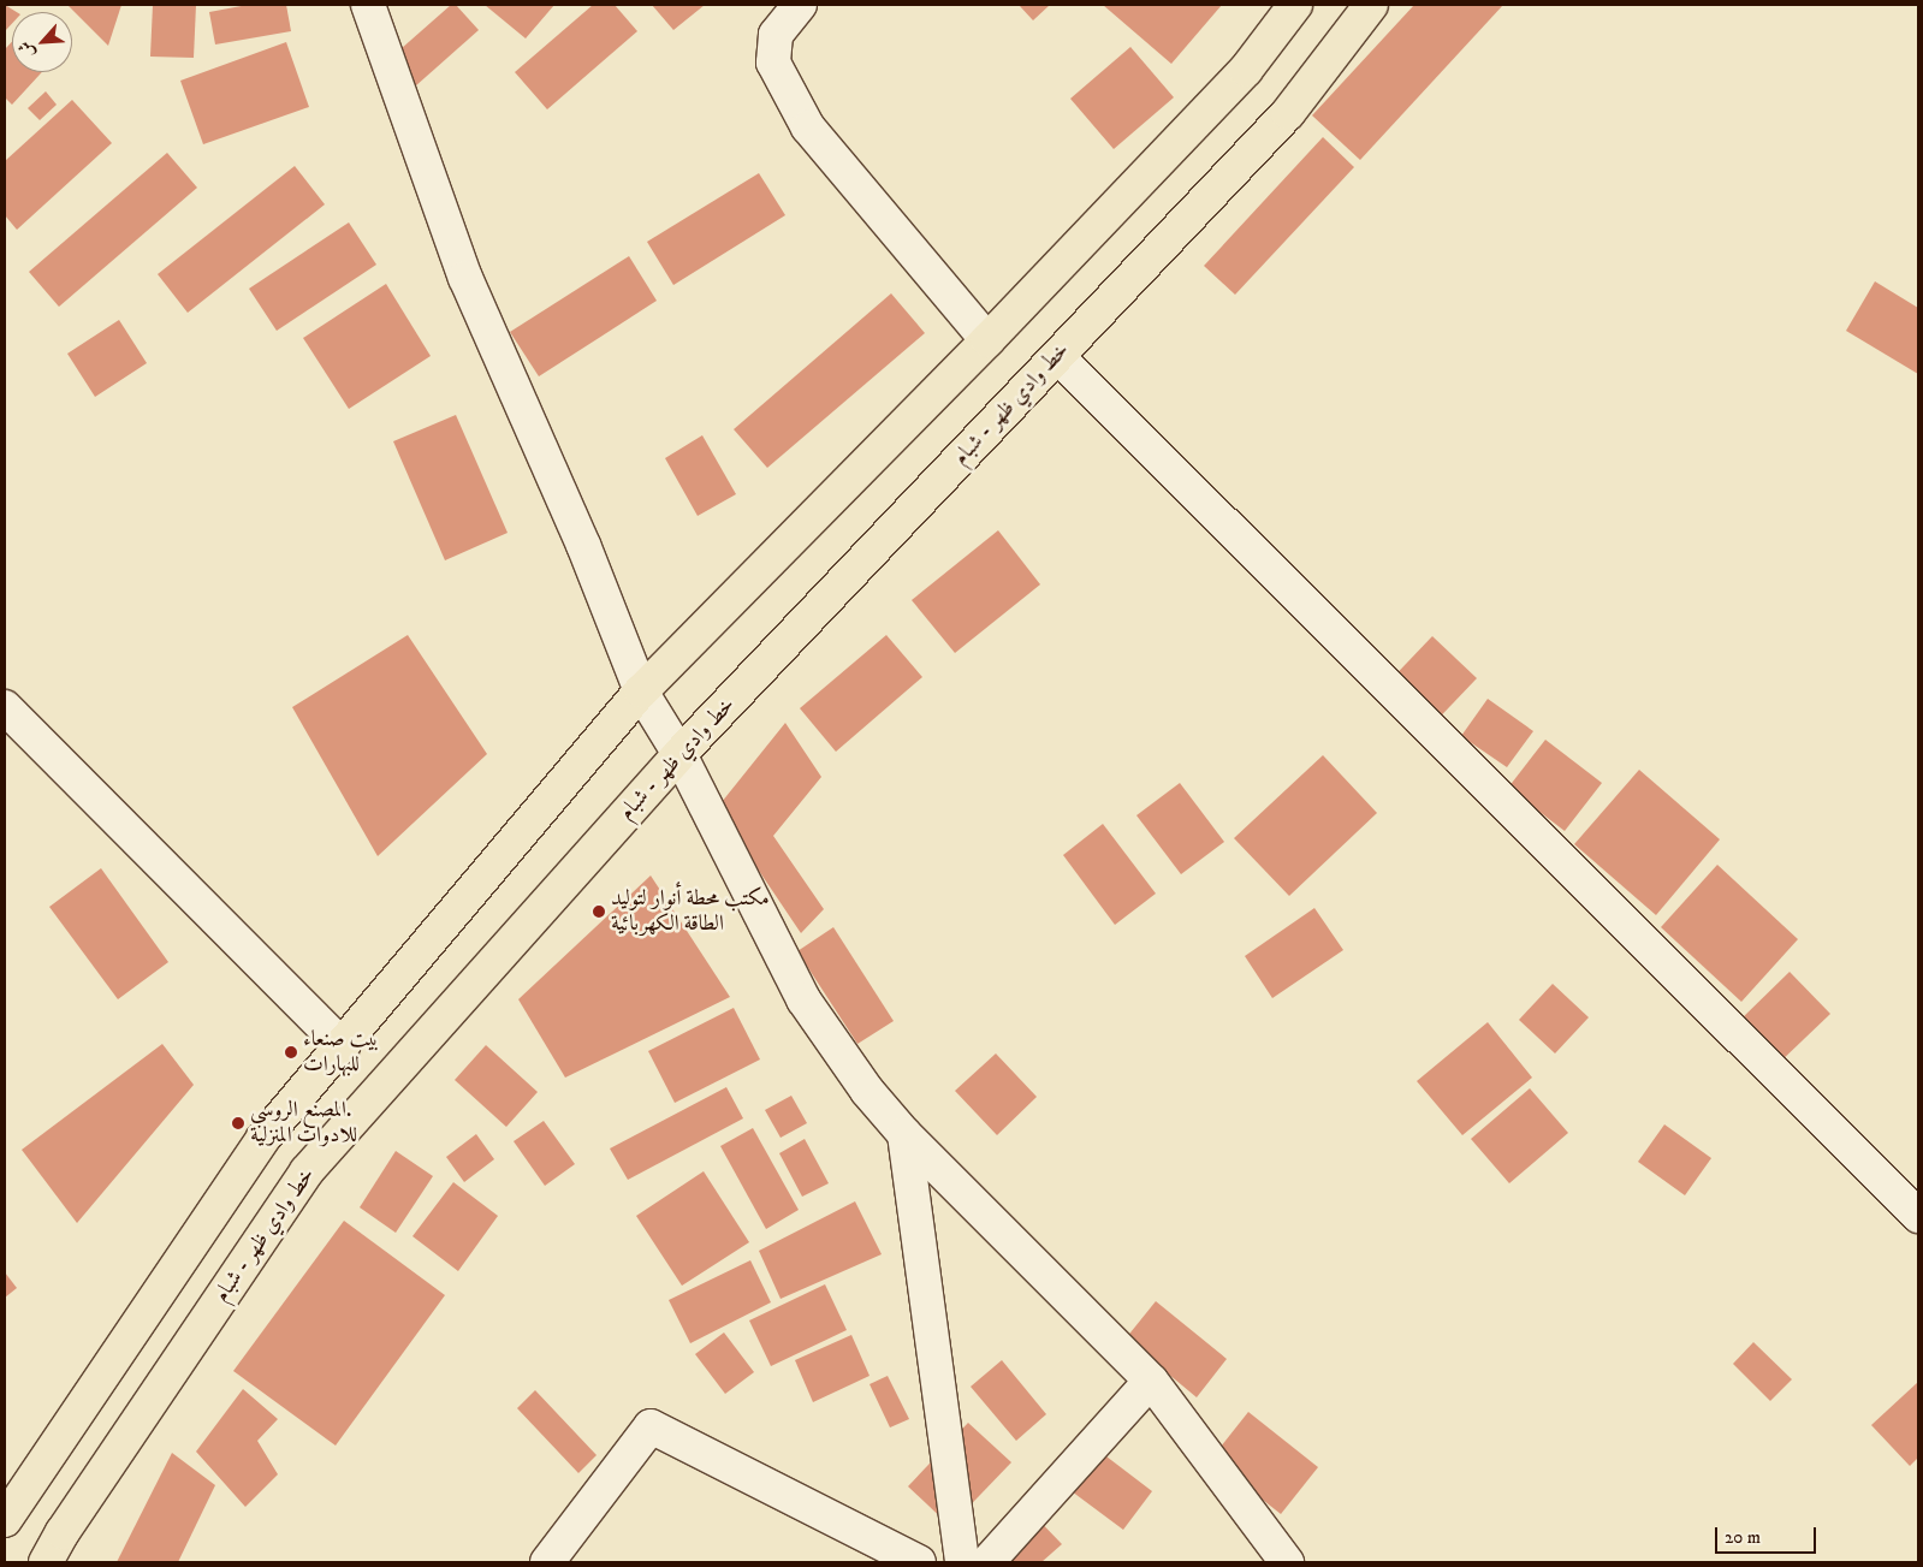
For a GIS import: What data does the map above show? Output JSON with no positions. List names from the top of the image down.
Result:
{
  "streets": {
    "main road": ["خط وادي ظهر - شبام"]
  },
  "places": ["مكتب محطة أنوار لتوليد الطاقة الكهربائية", "بيت صنعاء للبهارات", "المصنع الروسي. للادوات المنزلية"],
  "scale_bar": "20 m",
  "north": "bottom left"
}
